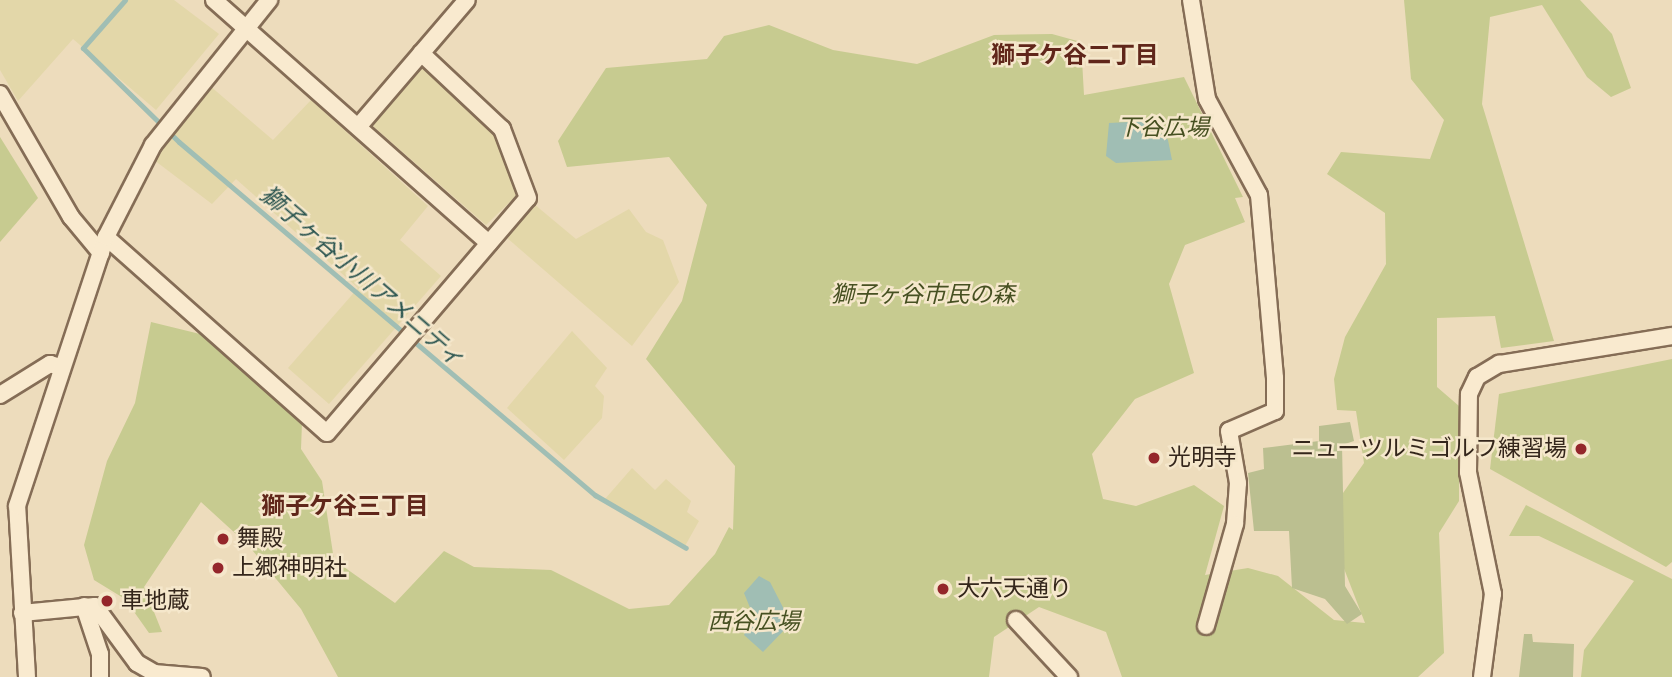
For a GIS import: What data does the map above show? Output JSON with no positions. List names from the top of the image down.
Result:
{
  "districts": ["獅子ケ谷二丁目", "獅子ケ谷三丁目"],
  "water": ["獅子ヶ谷小川アメニティ"],
  "parks": ["下谷広場", "獅子ヶ谷市民の森", "西谷広場"],
  "places": [
    "ニューツルミゴルフ練習場",
    "光明寺",
    "舞殿",
    "上郷神明社",
    "大六天通り",
    "車地蔵"
  ]
}
